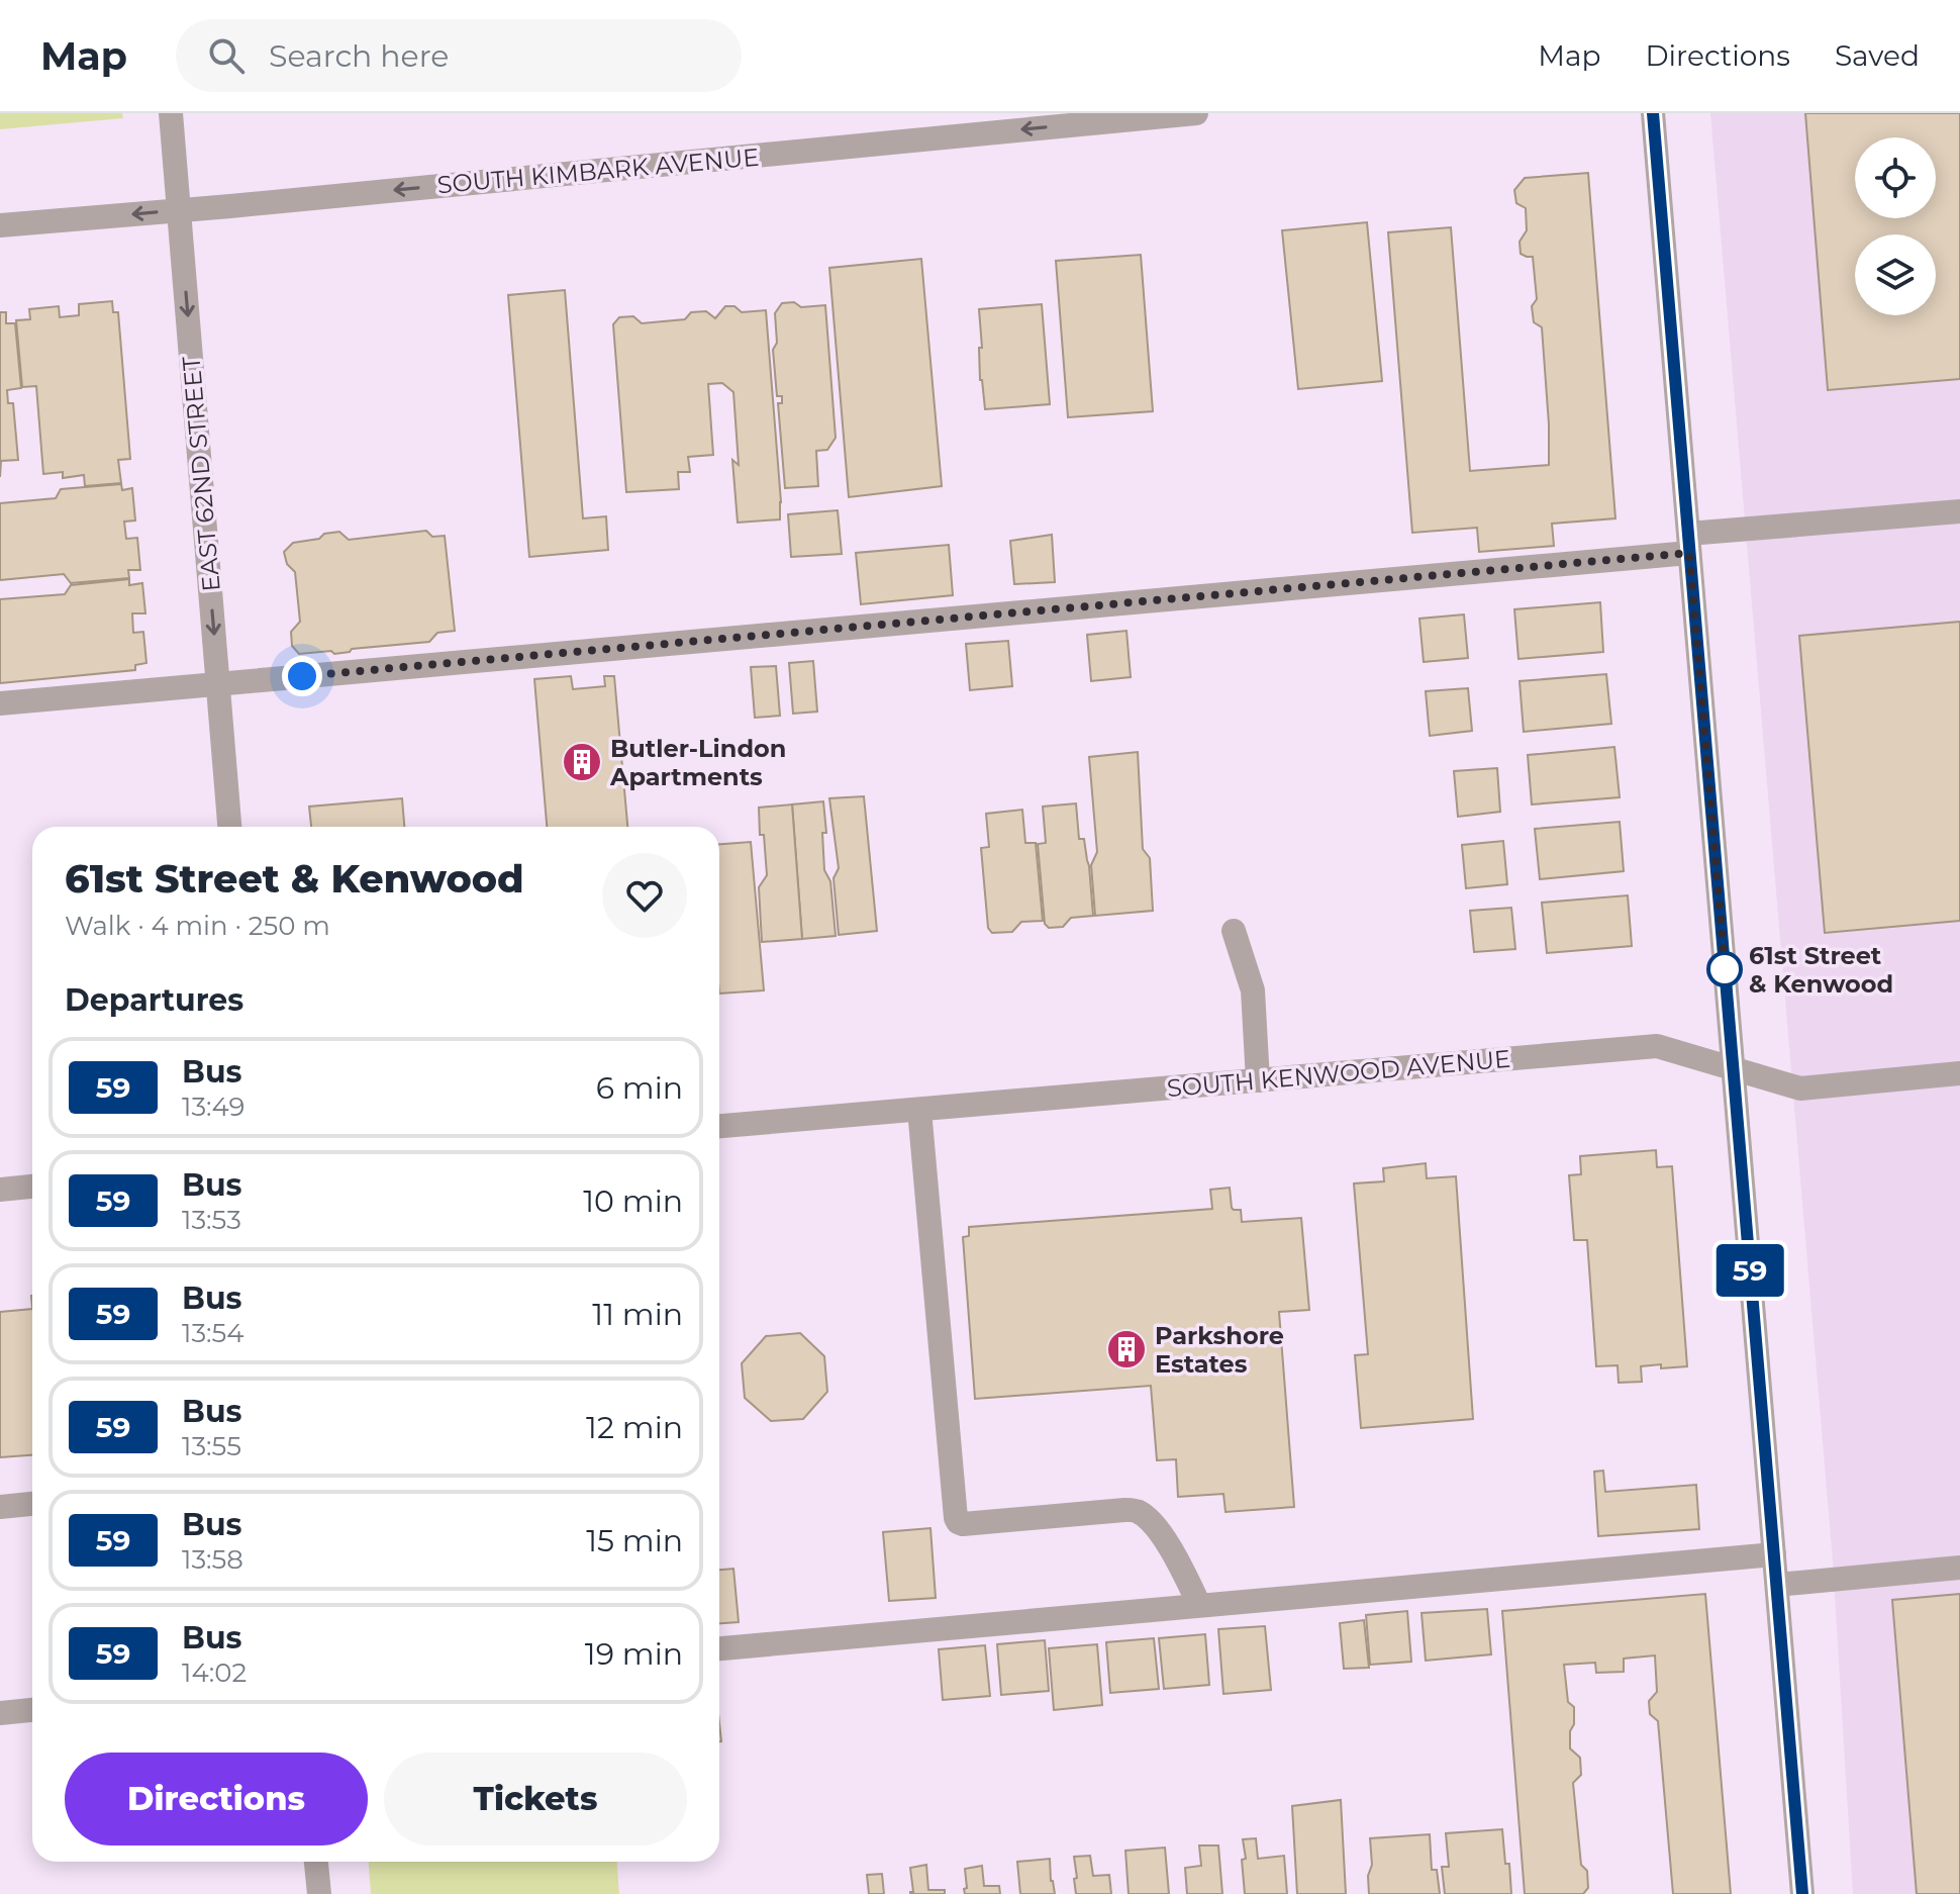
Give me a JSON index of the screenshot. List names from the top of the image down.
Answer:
{
  "streets": {
    "street": ["SOUTH KIMBARK AVENUE", "EAST 62ND STREET", "SOUTH KENWOOD AVENUE"]
  },
  "crossings": [
    ["SOUTH KIMBARK AVENUE", "EAST 62ND STREET"]
  ],
  "one_way": ["SOUTH KIMBARK AVENUE", "EAST 62ND STREET"],
  "places": {
    "building": ["Butler-Lindon Apartments", "Parkshore Estates"],
    "other": ["61st Street & Kenwood"]
  },
  "lines": ["bus line 59"],
  "page": {
    "header": "Map",
    "search": "Search here",
    "nav": ["Map", "Directions", "Saved"],
    "on_map": "59",
    "heading": [
      ["61st Street & Kenwood", "Walk · 4 min · 250 m"],
      "Departures"
    ],
    "list": [
      {
        "mark": "59",
        "name": "Bus",
        "note": "13:49",
        "value": "6 min"
      },
      {
        "mark": "59",
        "name": "Bus",
        "note": "13:53",
        "value": "10 min"
      },
      {
        "mark": "59",
        "name": "Bus",
        "note": "13:54",
        "value": "11 min"
      },
      {
        "mark": "59",
        "name": "Bus",
        "note": "13:55",
        "value": "12 min"
      },
      {
        "mark": "59",
        "name": "Bus",
        "note": "13:58",
        "value": "15 min"
      },
      {
        "mark": "59",
        "name": "Bus",
        "note": "14:02",
        "value": "19 min"
      }
    ],
    "buttons": ["Directions", "Tickets"]
  }
}
